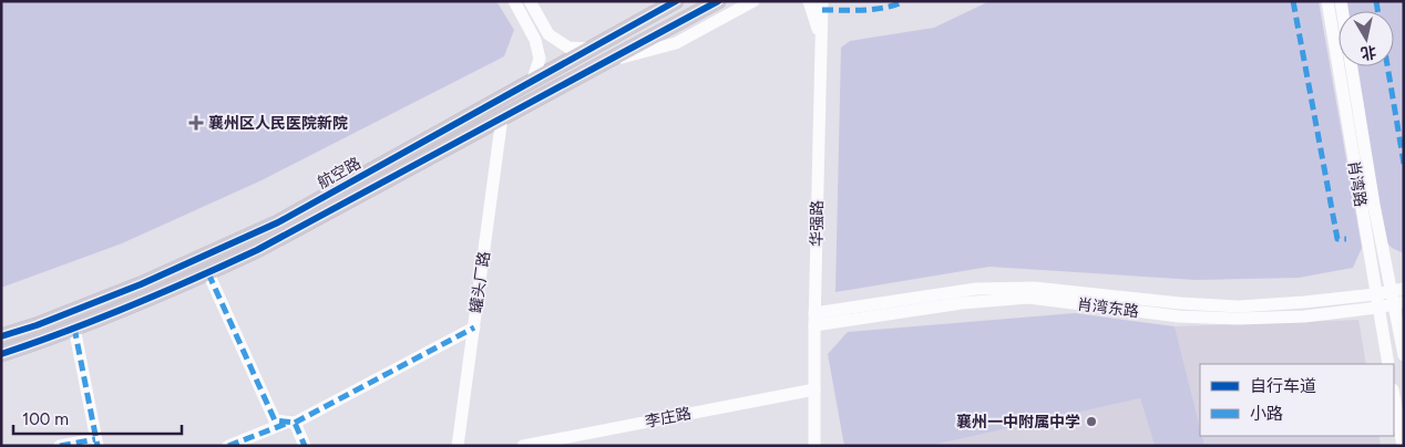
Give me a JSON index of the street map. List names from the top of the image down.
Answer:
{
  "streets": {
    "main road": ["航空路"],
    "street": [
      "肖湾路",
      "华强路",
      "罐头厂路",
      "肖湾东路",
      "李庄路"
    ]
  },
  "crossings": [
    ["航空路", "罐头厂路"],
    ["肖湾路", "肖湾东路"],
    ["华强路", "肖湾东路"],
    ["华强路", "李庄路"]
  ],
  "places": {
    "health": ["襄州区人民医院新院"],
    "other": ["襄州一中附属中学"]
  },
  "legend": ["自行车道", "小路"],
  "scale_bar": "100 m",
  "north": "bottom"
}
